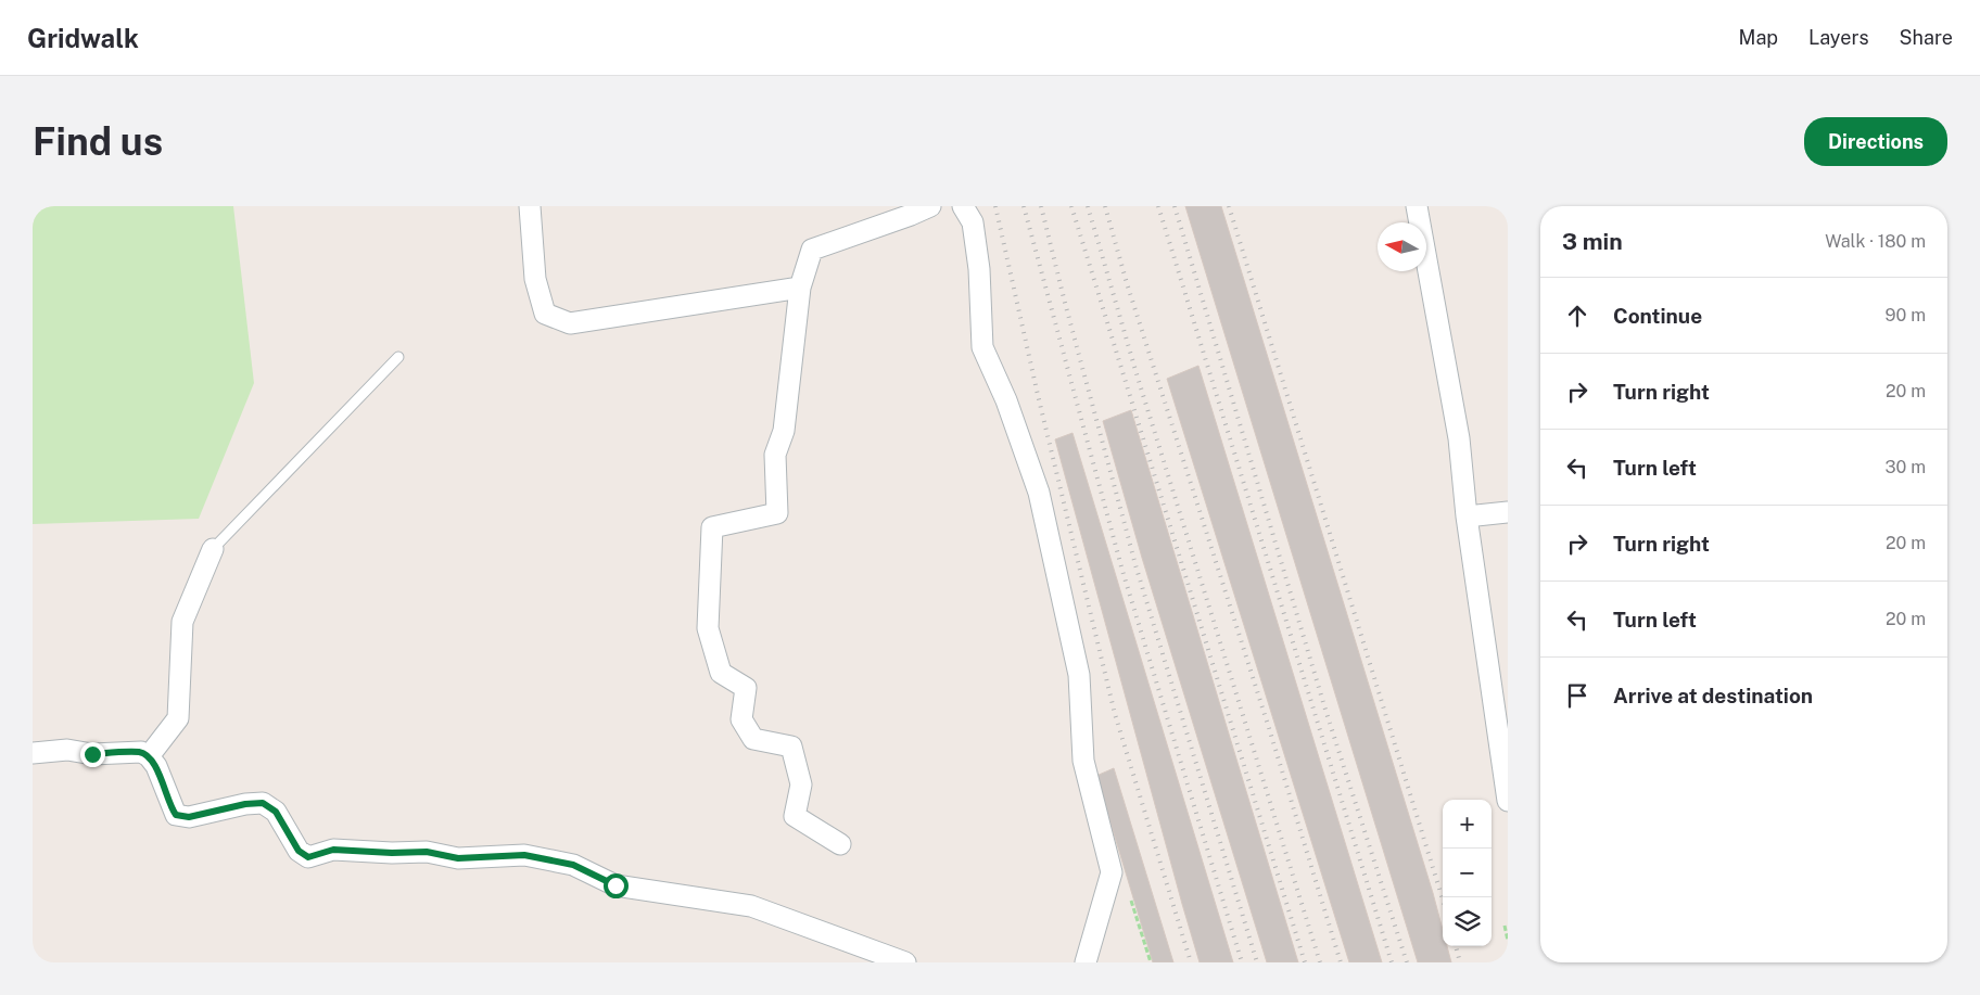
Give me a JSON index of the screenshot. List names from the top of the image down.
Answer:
{
  "north": "left",
  "page": {
    "header": "Gridwalk",
    "nav": ["Map", "Layers", "Share"],
    "buttons": "Directions",
    "title": "Find us",
    "heading": ["3 min", "Walk · 180 m"],
    "list": [
      ["Continue", "90 m"],
      ["Turn right", "20 m"],
      ["Turn left", "30 m"],
      ["Turn right", "20 m"],
      ["Turn left", "20 m"],
      "Arrive at destination"
    ],
    "map_buttons": ["+", "−"]
  }
}
